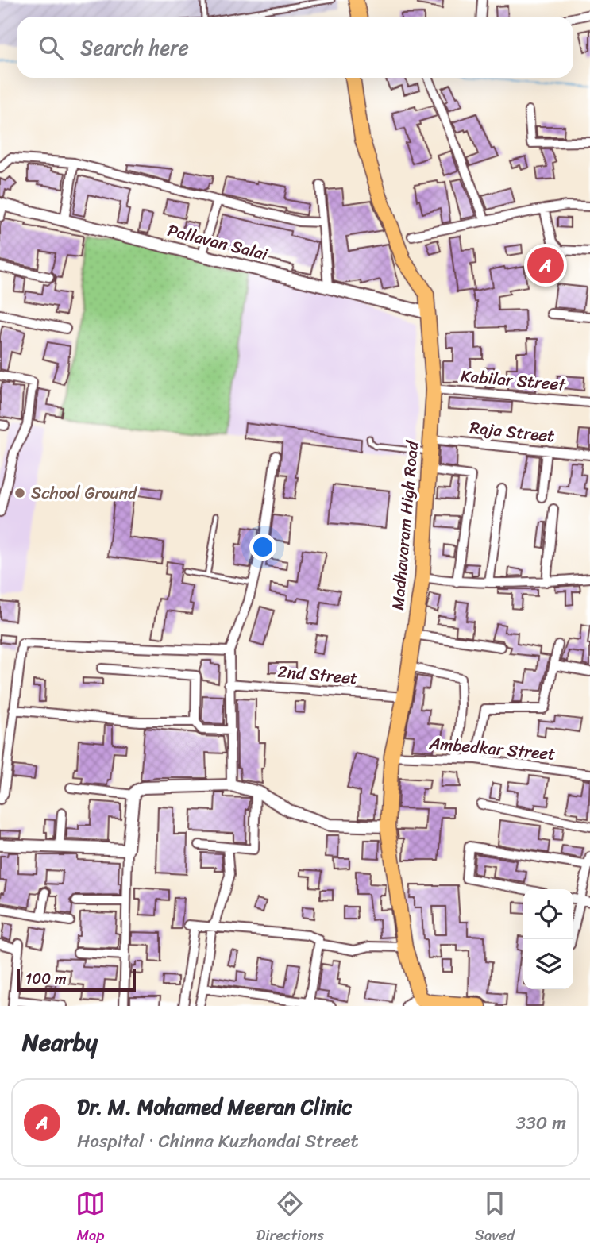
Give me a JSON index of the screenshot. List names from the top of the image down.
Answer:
{
  "streets": {
    "main road": ["Madhavaram High Road"],
    "street": [
      "Pallavan Salai",
      "Kabilar Street",
      "Raja Street",
      "2nd Street",
      "Ambedkar Street"
    ]
  },
  "crossings": [
    ["Pallavan Salai", "Madhavaram High Road"],
    ["Kabilar Street", "Madhavaram High Road"],
    ["Raja Street", "Madhavaram High Road"],
    ["Madhavaram High Road", "2nd Street"],
    ["Madhavaram High Road", "Ambedkar Street"]
  ],
  "places": ["School Ground"],
  "scale_bar": "100 m",
  "page": {
    "search": "Search here",
    "pins": "A",
    "scale": "100 m",
    "heading": "Nearby",
    "list": [
      {
        "mark": "A",
        "name": "Dr. M. Mohamed Meeran Clinic",
        "note": "Hospital · Chinna Kuzhandai Street",
        "value": "330 m"
      }
    ],
    "nav": ["Map", "Directions", "Saved"]
  }
}
